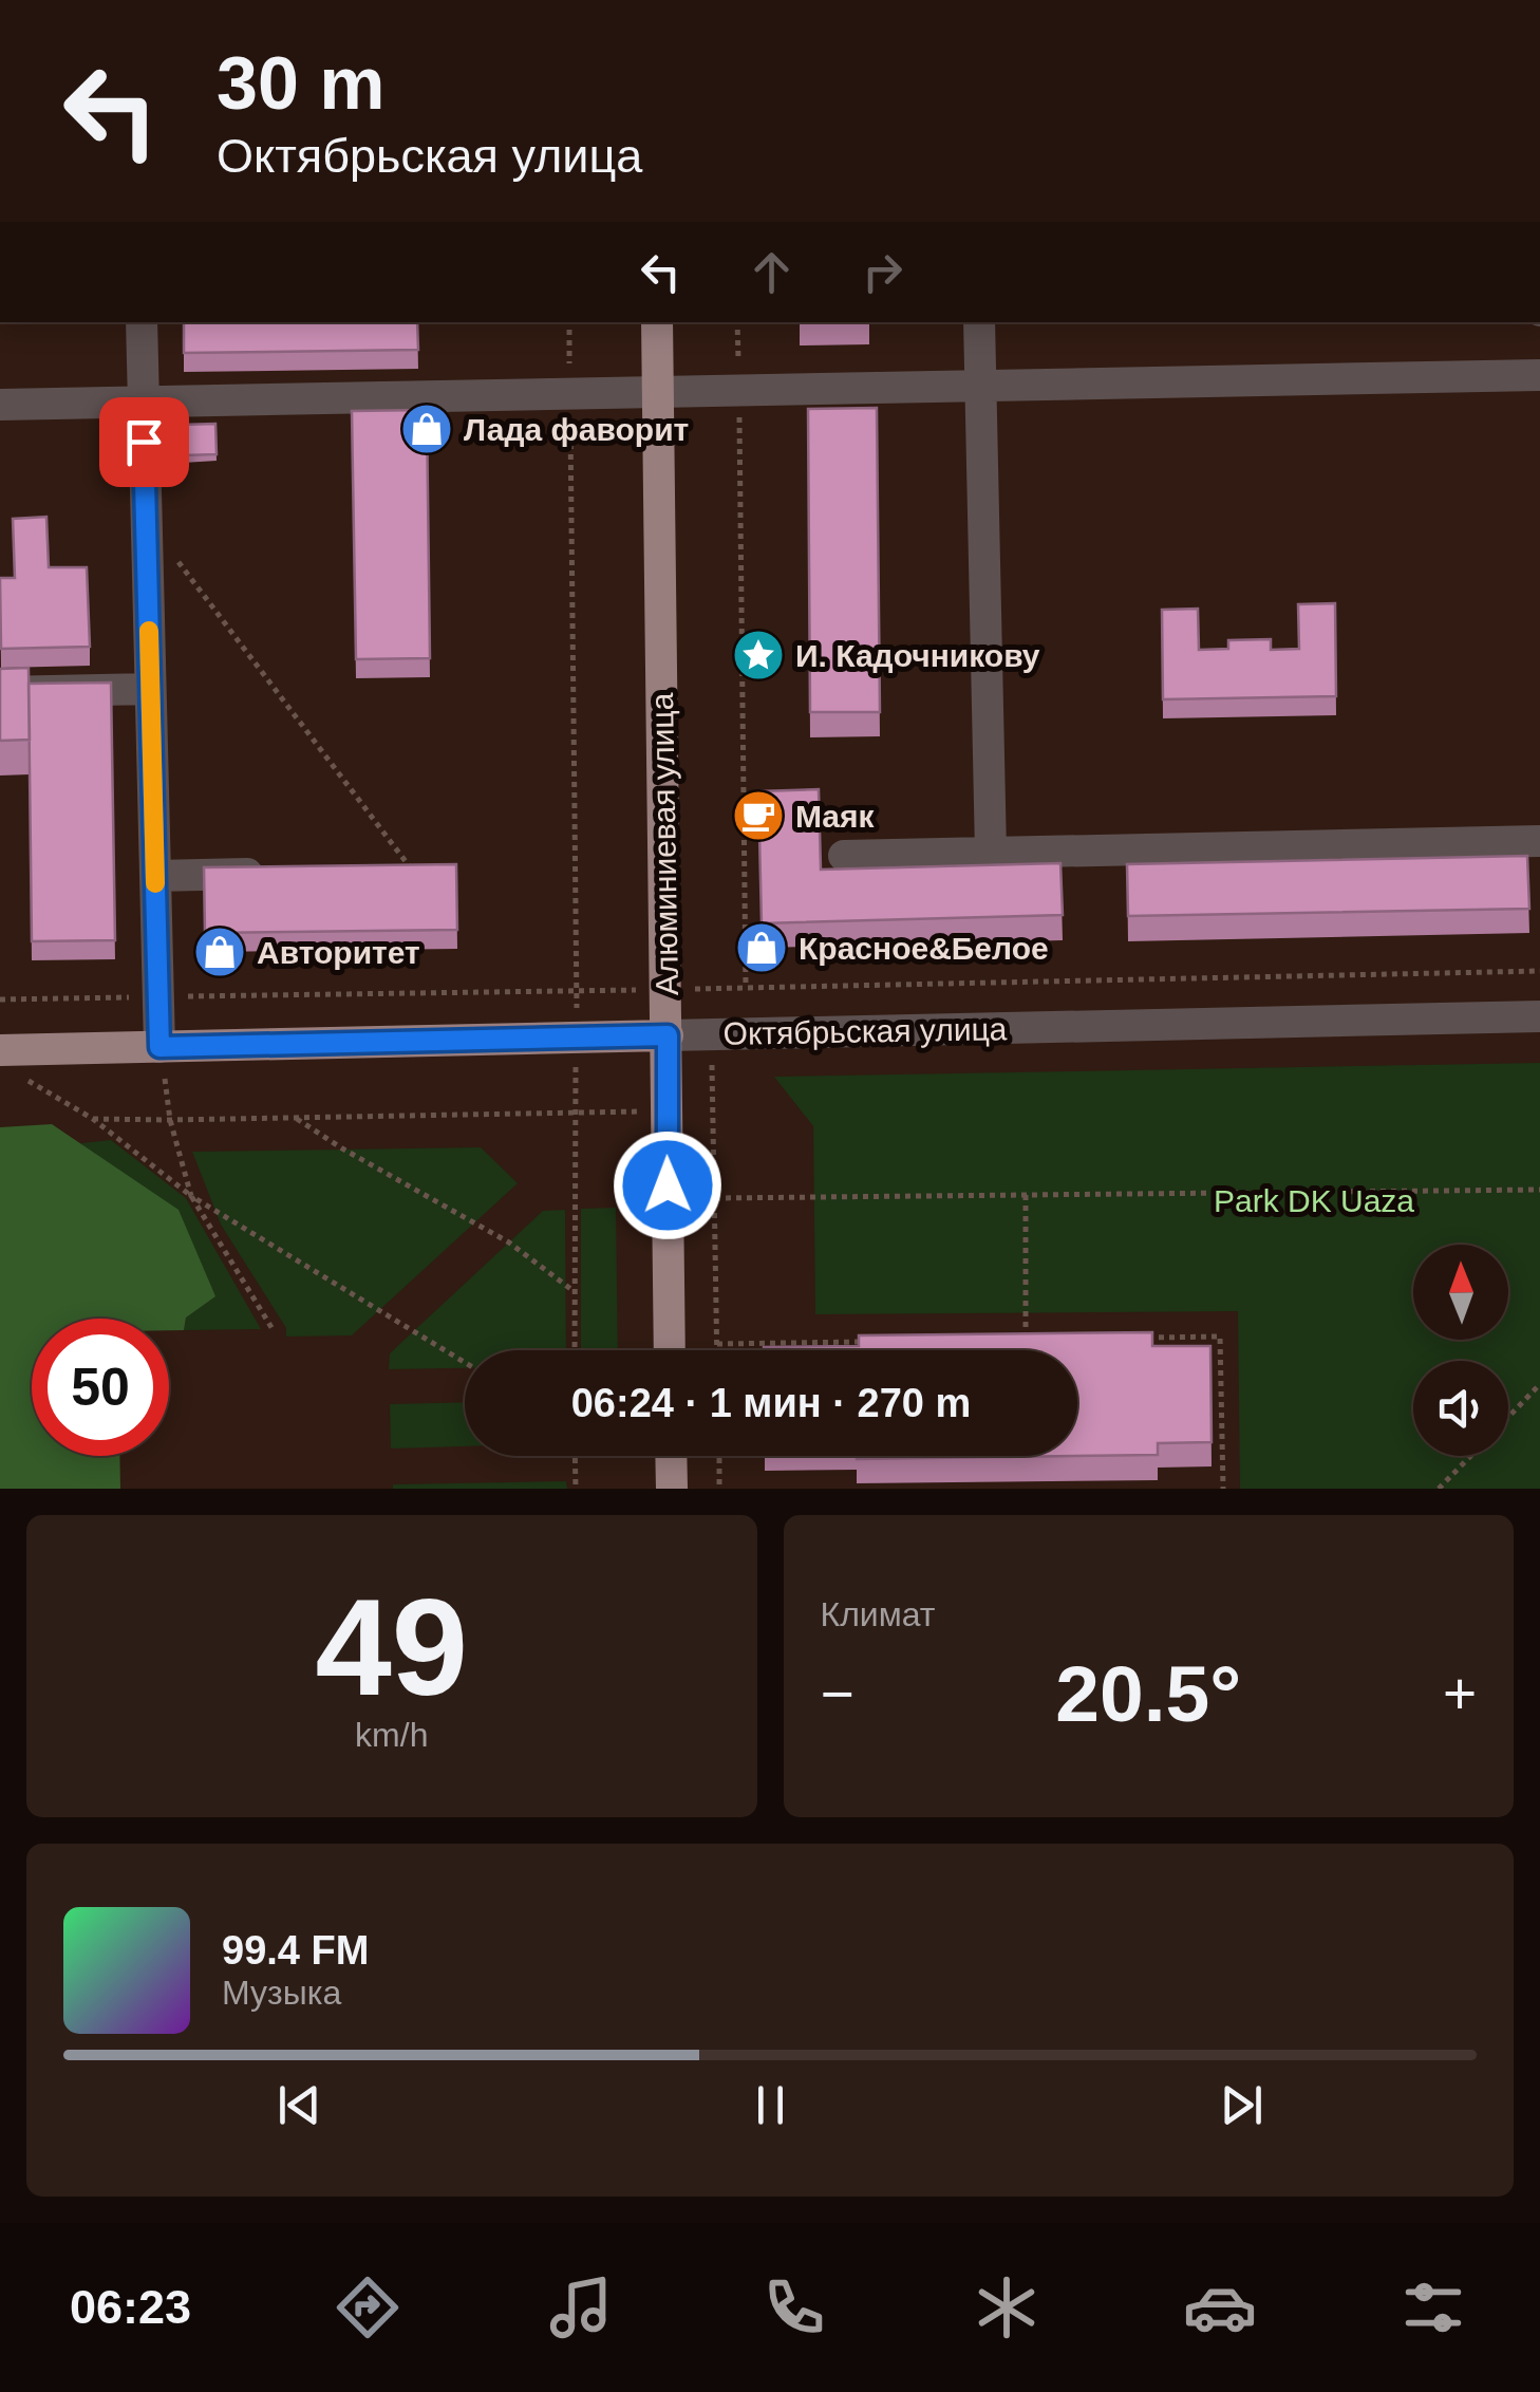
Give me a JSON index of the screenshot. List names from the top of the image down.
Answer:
{
  "streets": {
    "main road": ["Алюминиевая улица", "Октябрьская улица"]
  },
  "crossings": [
    ["Алюминиевая улица", "Октябрьская улица"]
  ],
  "parks": ["Park DK Uaza"],
  "places": {
    "shop": ["Лада фаворит", "Красное&Белое", "Авторитет"],
    "place": ["И. Кадочникову"],
    "cafe": ["Маяк"]
  },
  "north": "top",
  "page": {
    "turn": ["30 m", "Октябрьская улица"],
    "limit": "50",
    "trip": "06:24 · 1 мин · 270 m",
    "tile": [
      ["49", "km/h"],
      "Климат"
    ],
    "heat": ["−", "20.5°", "+"],
    "song": ["99.4 FM", "Музыка"],
    "tabs": "06:23"
  }
}
